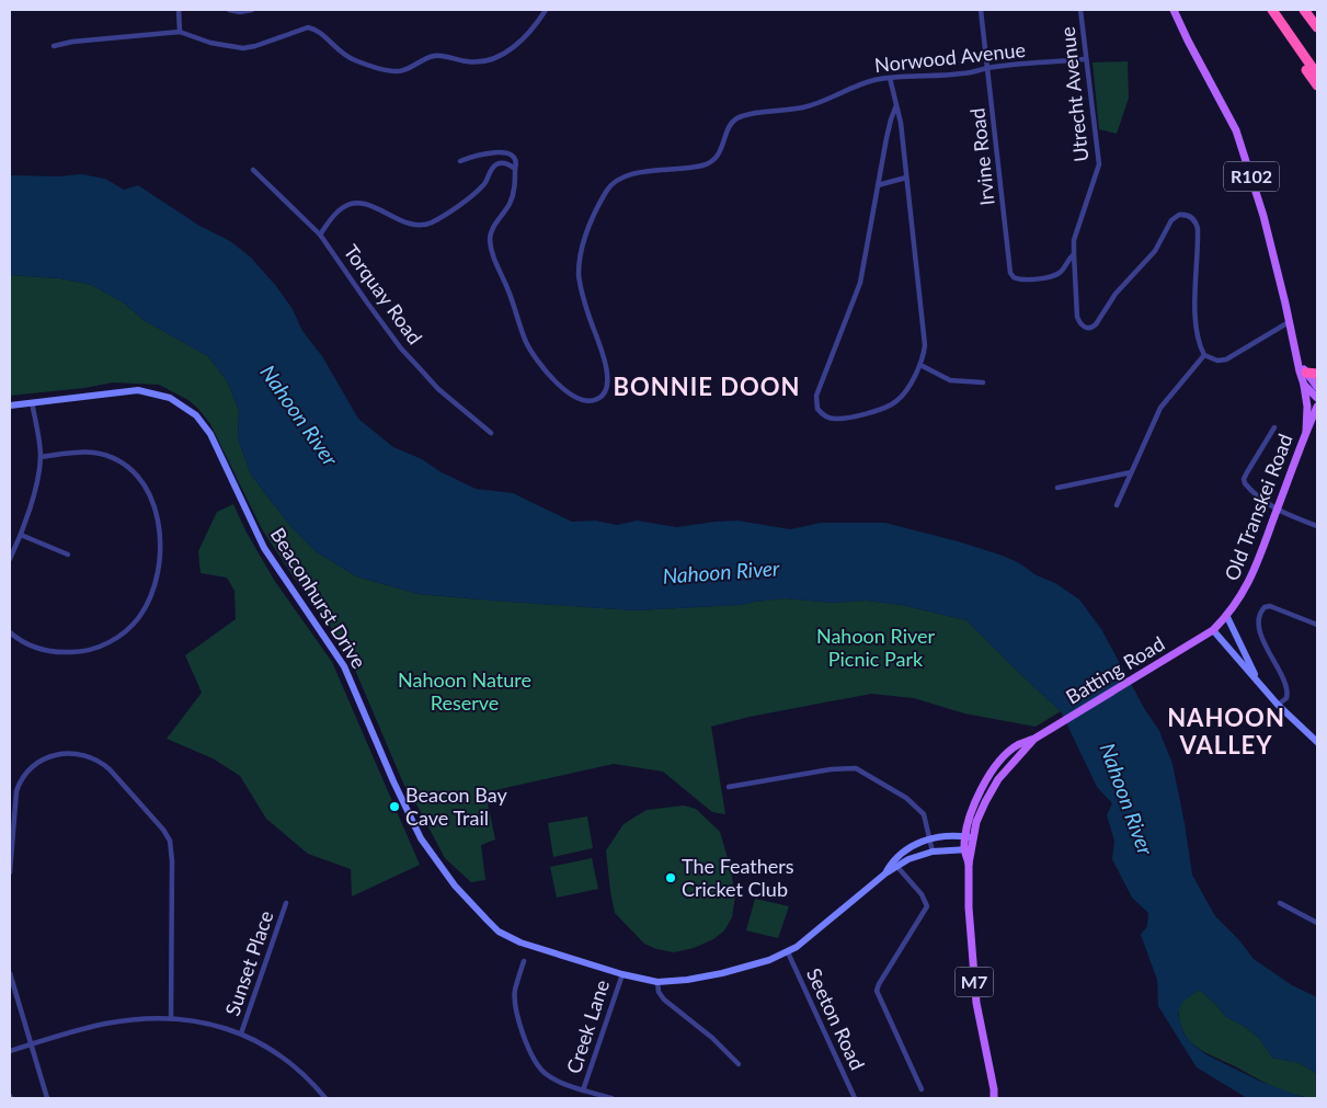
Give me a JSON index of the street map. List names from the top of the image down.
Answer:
{
  "streets": {
    "main road": [
      "R102",
      "Old Transkei Road",
      "Batting Road",
      "M7"
    ],
    "street": [
      "Norwood Avenue",
      "Utrecht Avenue",
      "Irvine Road",
      "Torquay Road",
      "Beaconhurst Drive",
      "Sunset Place",
      "Seeton Road",
      "Creek Lane"
    ]
  },
  "crossings": [
    ["Norwood Avenue", "Utrecht Avenue"],
    ["Norwood Avenue", "Irvine Road"],
    ["Utrecht Avenue", "Irvine Road"],
    ["R102", "Old Transkei Road"],
    ["Old Transkei Road", "Batting Road"],
    ["Beaconhurst Drive", "Batting Road"],
    ["Beaconhurst Drive", "Seeton Road"],
    ["Beaconhurst Drive", "Creek Lane"]
  ],
  "districts": ["BONNIE DOON", "NAHOON VALLEY"],
  "water": ["Nahoon River"],
  "parks": ["Nahoon River Picnic Park", "Nahoon Nature Reserve"],
  "places": ["Beacon Bay Cave Trail", "The Feathers Cricket Club"]
}
